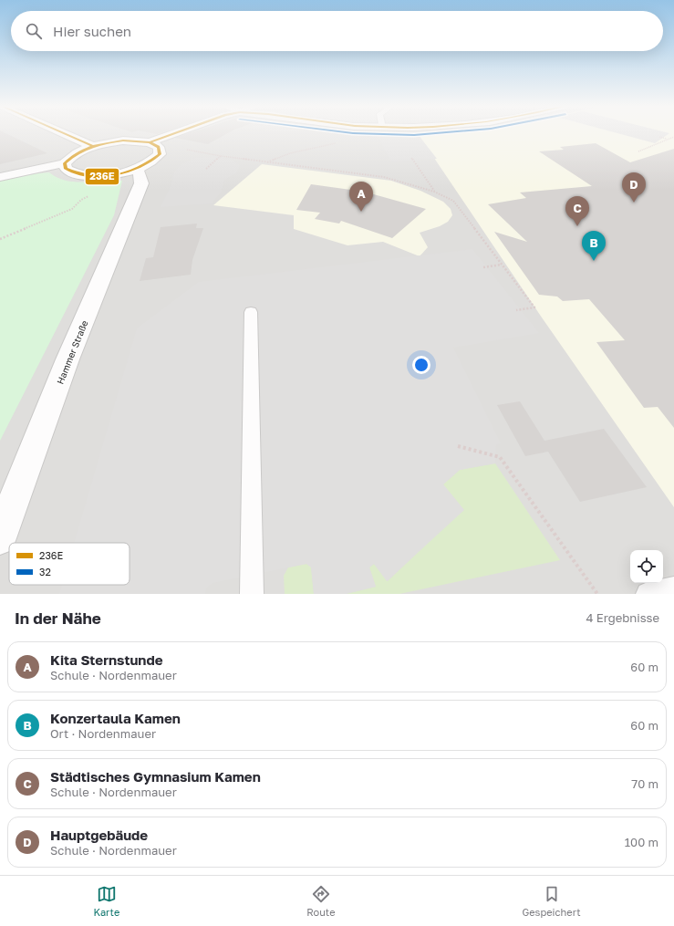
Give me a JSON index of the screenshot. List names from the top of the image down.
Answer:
{
  "streets": {
    "street": ["Hammer Straße"]
  },
  "lines": ["transit line 236E", "transit line 32"],
  "legend": ["236E", "32"],
  "page": {
    "search": "Hier suchen",
    "pins": [
      "D",
      "A",
      "C",
      "B"
    ],
    "heading": ["In der Nähe", "4 Ergebnisse"],
    "list": [
      {
        "mark": "A",
        "name": "Kita Sternstunde",
        "note": "Schule · Nordenmauer",
        "value": "60 m"
      },
      {
        "mark": "B",
        "name": "Konzertaula Kamen",
        "note": "Ort · Nordenmauer",
        "value": "60 m"
      },
      {
        "mark": "C",
        "name": "Städtisches Gymnasium Kamen",
        "note": "Schule · Nordenmauer",
        "value": "70 m"
      },
      {
        "mark": "D",
        "name": "Hauptgebäude",
        "note": "Schule · Nordenmauer",
        "value": "100 m"
      }
    ],
    "nav": ["Karte", "Route", "Gespeichert"]
  }
}
